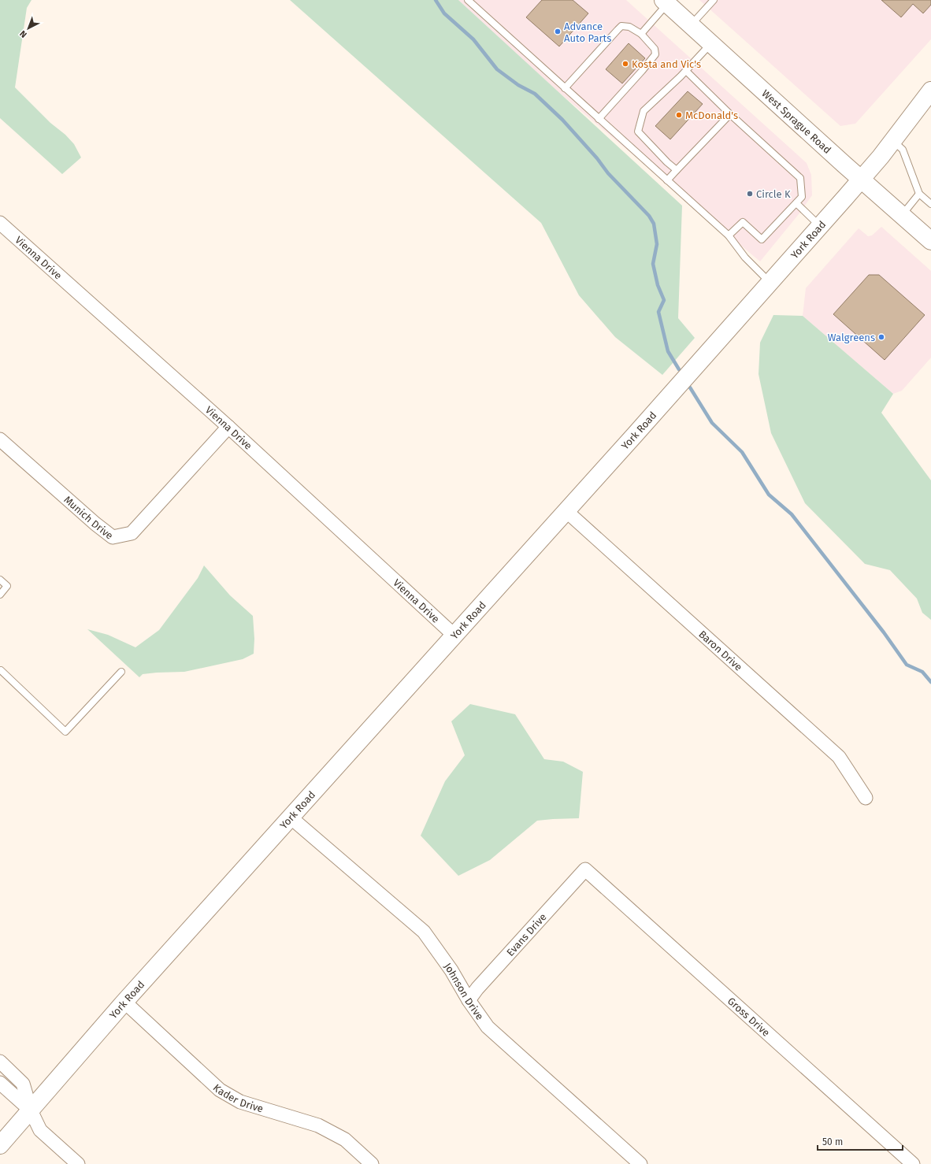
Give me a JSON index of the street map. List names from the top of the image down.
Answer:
{
  "streets": {
    "street": [
      "West Sprague Road",
      "York Road",
      "Vienna Drive",
      "Munich Drive",
      "Baron Drive",
      "Evans Drive",
      "Johnson Drive",
      "Gross Drive",
      "Kader Drive"
    ]
  },
  "crossings": [
    ["West Sprague Road", "York Road"],
    ["York Road", "Vienna Drive"],
    ["York Road", "Baron Drive"],
    ["York Road", "Johnson Drive"],
    ["York Road", "Kader Drive"],
    ["Vienna Drive", "Munich Drive"],
    ["Evans Drive", "Johnson Drive"],
    ["Evans Drive", "Gross Drive"]
  ],
  "places": [
    "Advance Auto Parts",
    "Kosta and Vic's",
    "McDonald's",
    "Circle K",
    "Walgreens"
  ],
  "scale_bar": "50 m",
  "north": "bottom left"
}
